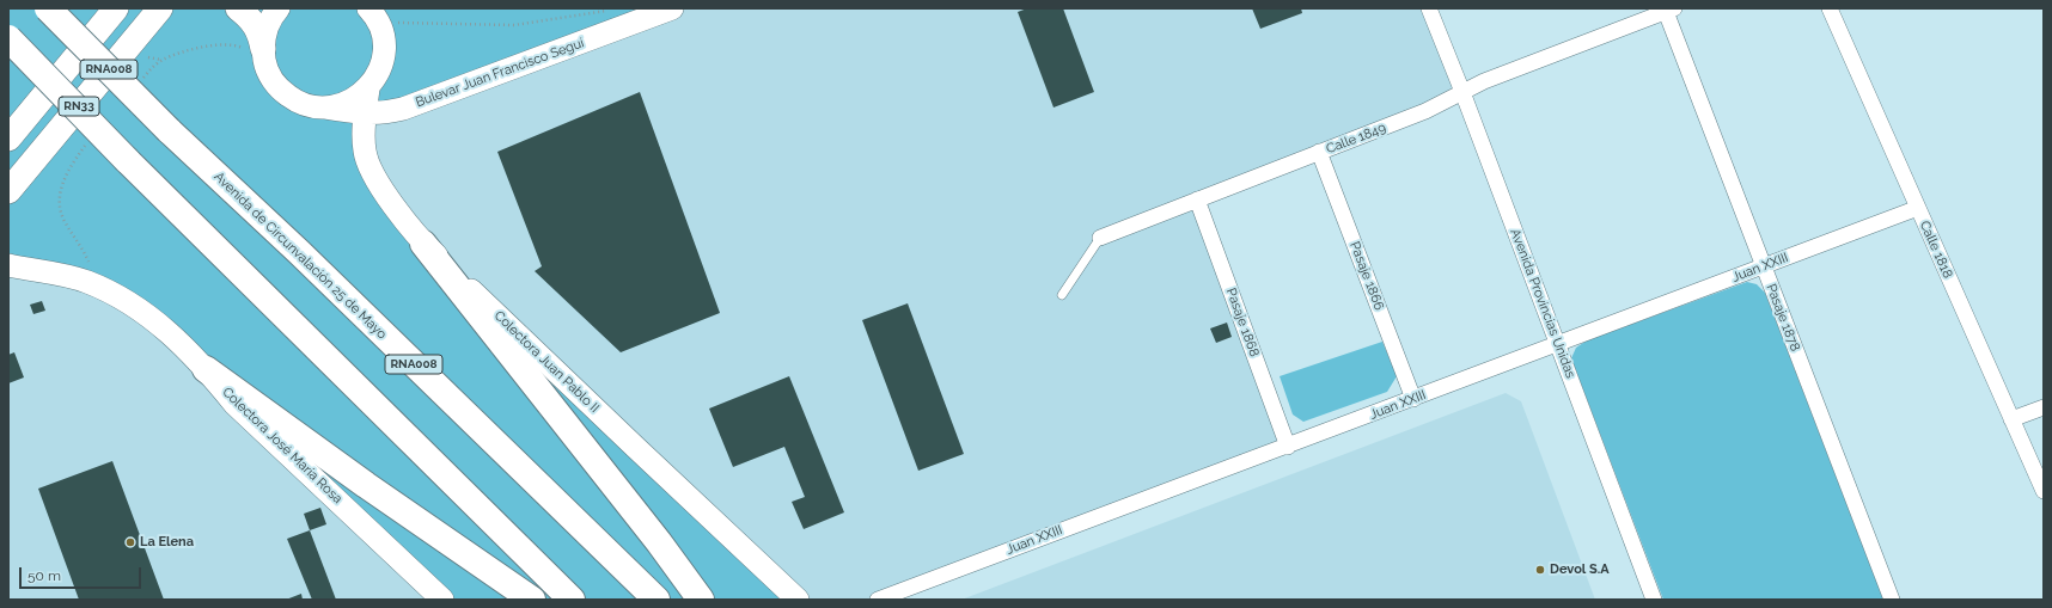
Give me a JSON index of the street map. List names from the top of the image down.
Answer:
{
  "streets": {
    "highway": ["RNA008", "Avenida de Circunvalación 25 de Mayo"],
    "main road": [
      "Bulevar Juan Francisco Seguí",
      "RN33",
      "Colectora Juan Pablo II",
      "Colectora José María Rosa"
    ],
    "street": [
      "Calle 1849",
      "Calle 1818",
      "Juan XXIII",
      "Pasaje 1866",
      "Avenida Provincias Unidas",
      "Pasaje 1878",
      "Pasaje 1868"
    ]
  },
  "crossings": [
    ["Bulevar Juan Francisco Seguí", "Colectora Juan Pablo II"],
    ["Calle 1849", "Pasaje 1866"],
    ["Calle 1849", "Avenida Provincias Unidas"],
    ["Calle 1849", "Pasaje 1878"],
    ["Calle 1849", "Pasaje 1868"],
    ["Calle 1818", "Juan XXIII"],
    ["Juan XXIII", "Pasaje 1866"],
    ["Juan XXIII", "Avenida Provincias Unidas"],
    ["Juan XXIII", "Pasaje 1878"],
    ["Juan XXIII", "Pasaje 1868"]
  ],
  "places": ["La Elena", "Devol S.A"],
  "scale_bar": "50 m"
}
